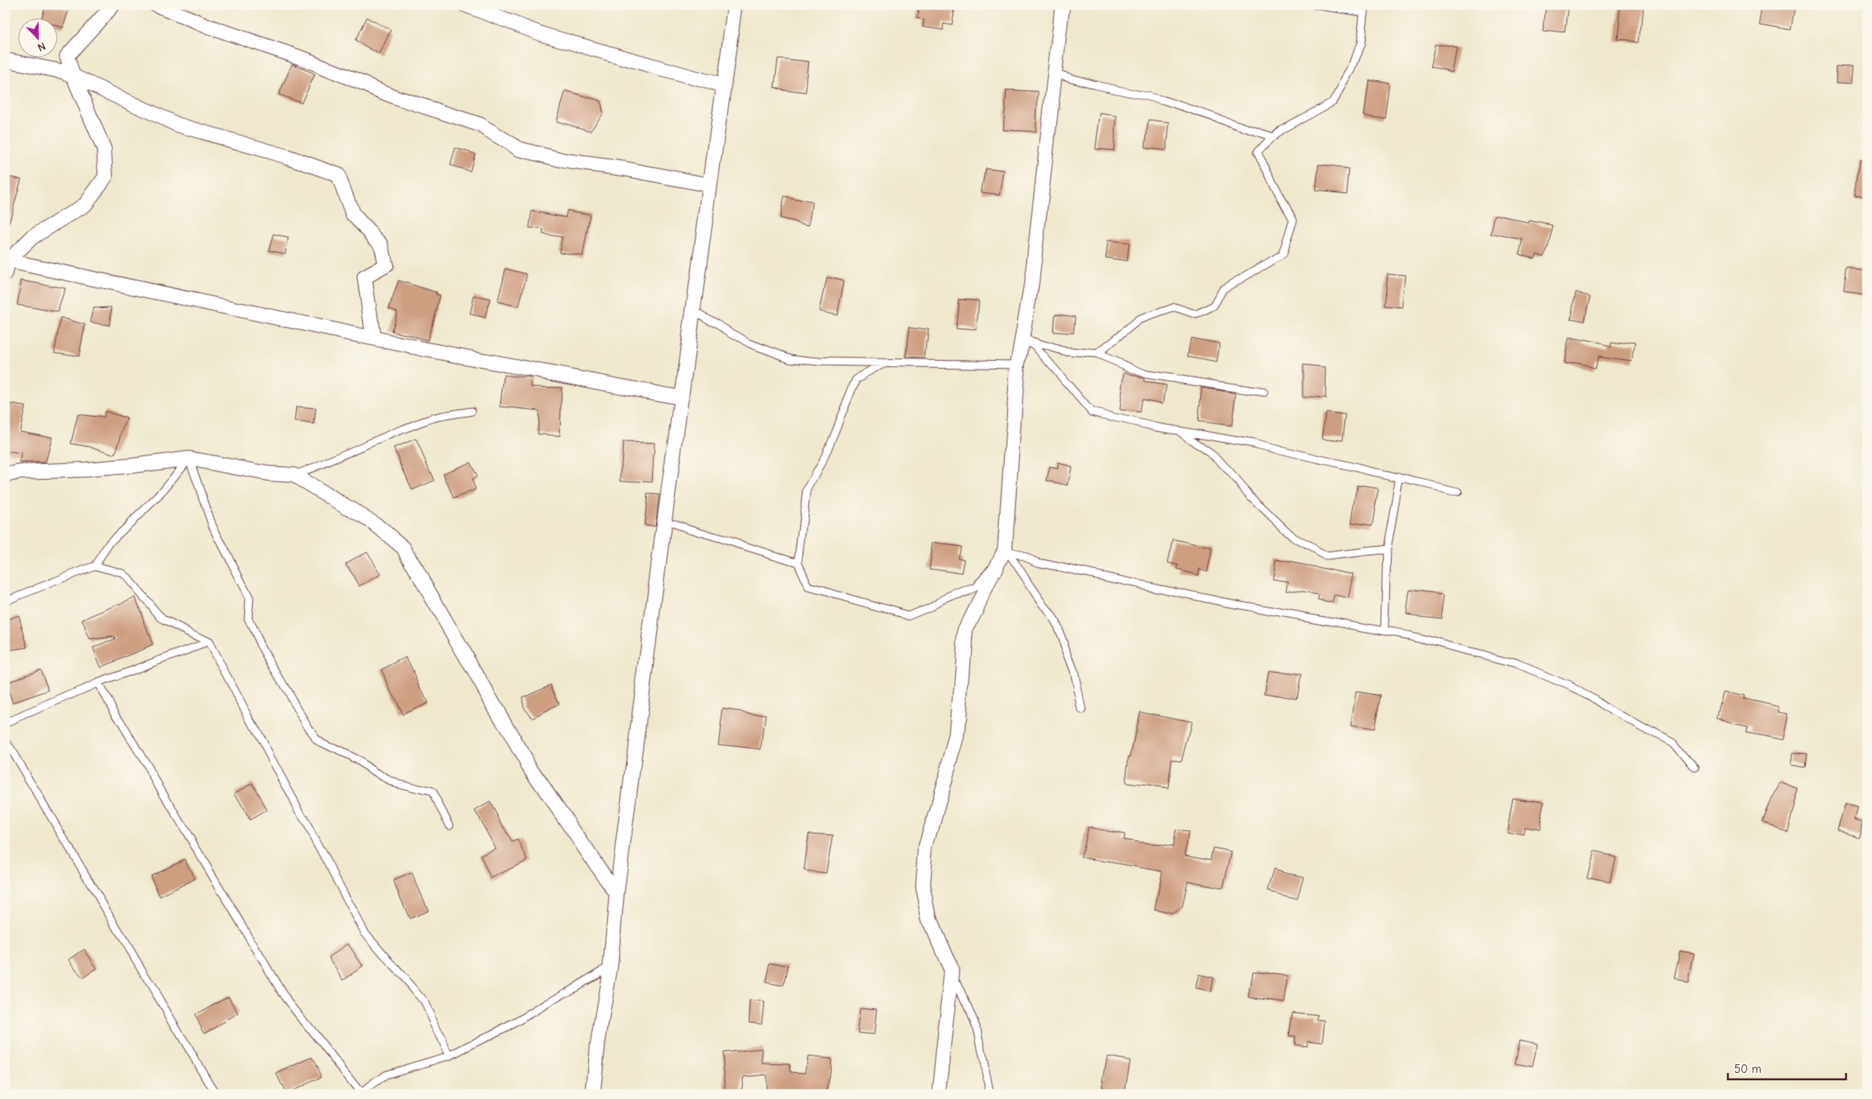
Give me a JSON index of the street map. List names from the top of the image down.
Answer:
{
  "scale_bar": "50 m",
  "north": "bottom right"
}
